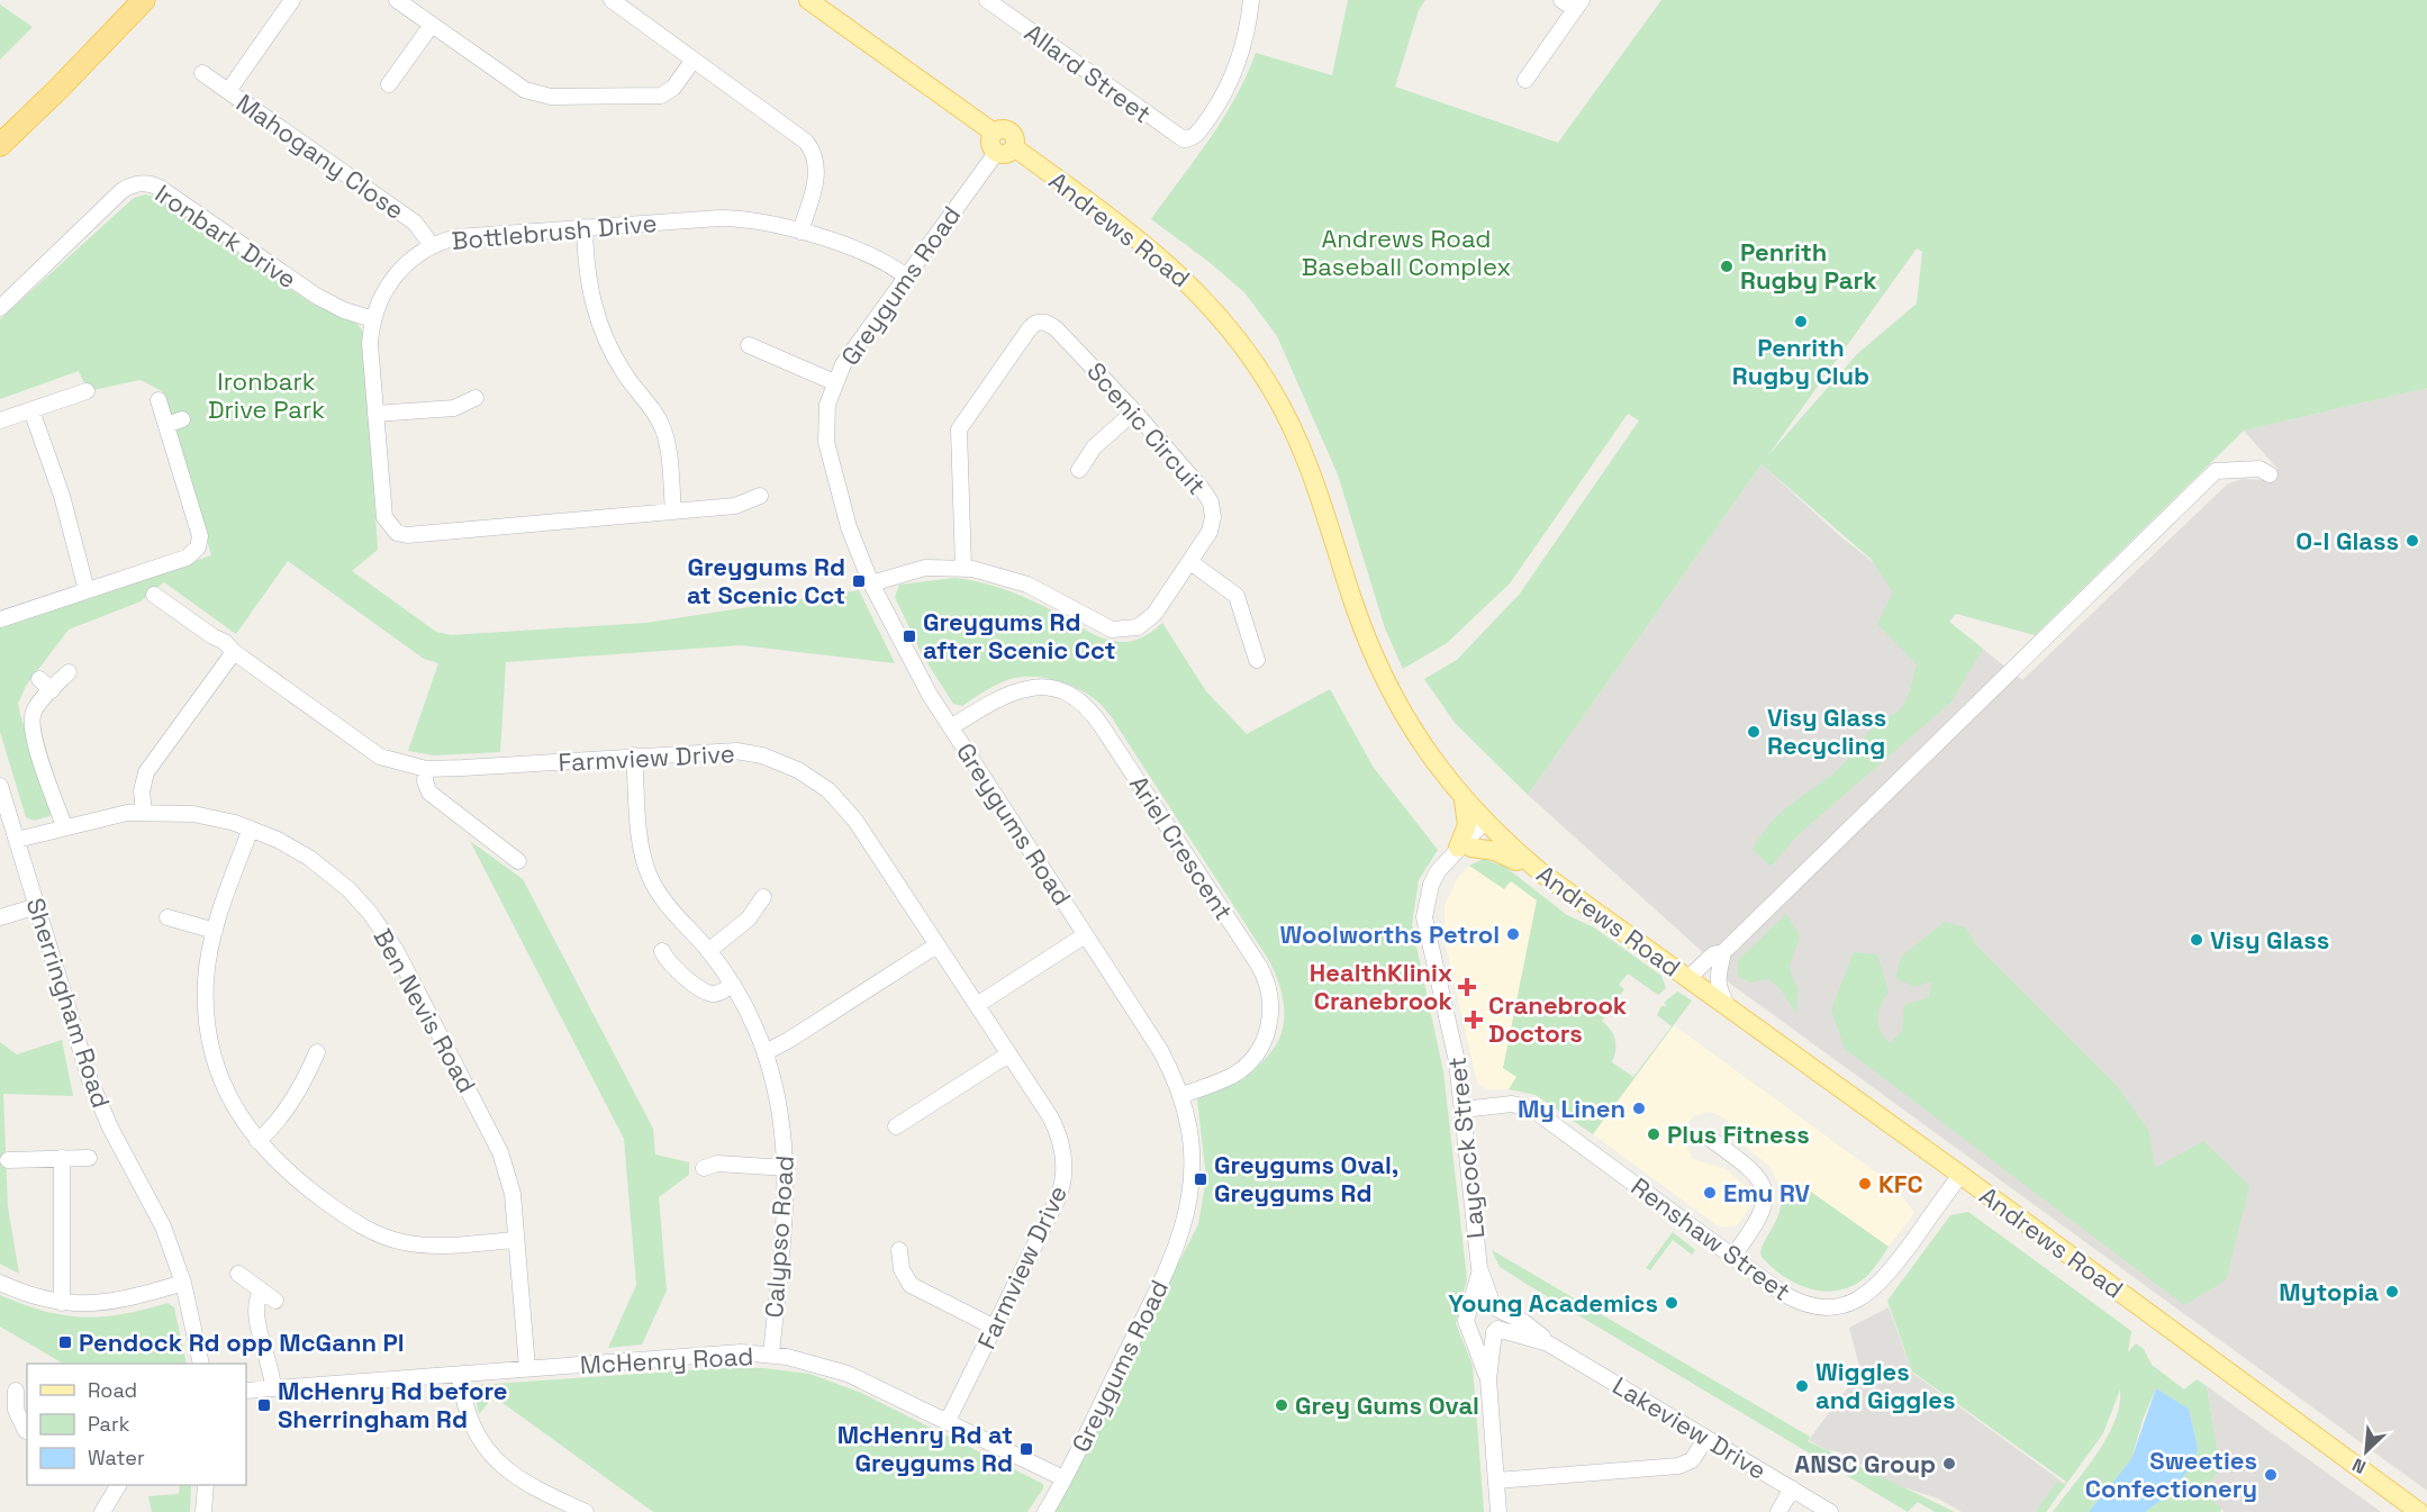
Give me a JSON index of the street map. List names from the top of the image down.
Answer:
{
  "streets": {
    "main road": ["Andrews Road"],
    "street": [
      "Allard Street",
      "Mahogany Close",
      "Bottlebrush Drive",
      "Ironbark Drive",
      "Greygums Road",
      "Scenic Circuit",
      "Farmview Drive",
      "Ariel Crescent",
      "Sherringham Road",
      "Ben Nevis Road",
      "Laycock Street",
      "Calypso Road",
      "Renshaw Street",
      "McHenry Road",
      "Lakeview Drive"
    ]
  },
  "crossings": [
    ["Mahogany Close", "Bottlebrush Drive"],
    ["Andrews Road", "Greygums Road"],
    ["Andrews Road", "Laycock Street"],
    ["Andrews Road", "Renshaw Street"],
    ["Bottlebrush Drive", "Ironbark Drive"],
    ["Bottlebrush Drive", "Greygums Road"],
    ["Greygums Road", "Scenic Circuit"],
    ["Greygums Road", "Ariel Crescent"],
    ["Greygums Road", "McHenry Road"],
    ["Farmview Drive", "Calypso Road"],
    ["Farmview Drive", "McHenry Road"],
    ["Sherringham Road", "Ben Nevis Road"],
    ["Ben Nevis Road", "McHenry Road"],
    ["Laycock Street", "Renshaw Street"],
    ["Laycock Street", "Lakeview Drive"],
    ["Calypso Road", "McHenry Road"]
  ],
  "parks": ["Andrews Road Baseball Complex", "Ironbark Drive Park"],
  "places": {
    "other": [
      "Penrith Rugby Park",
      "Penrith Rugby Club",
      "O-I Glass",
      "Visy Glass Recycling",
      "Woolworths Petrol",
      "Visy Glass",
      "My Linen",
      "Plus Fitness",
      "KFC",
      "Emu RV",
      "Mytopia",
      "Young Academics",
      "Wiggles and Giggles",
      "Grey Gums Oval",
      "ANSC Group",
      "Sweeties Confectionery"
    ],
    "transit": [
      "Greygums Rd at Scenic Cct",
      "Greygums Rd after Scenic Cct",
      "Greygums Oval, Greygums Rd",
      "Pendock Rd opp McGann Pl",
      "McHenry Rd before Sherringham Rd",
      "McHenry Rd at Greygums Rd"
    ],
    "health": ["HealthKlinix Cranebrook", "Cranebrook Doctors"]
  },
  "legend": ["Road", "Park", "Water"],
  "north": "bottom left"
}
